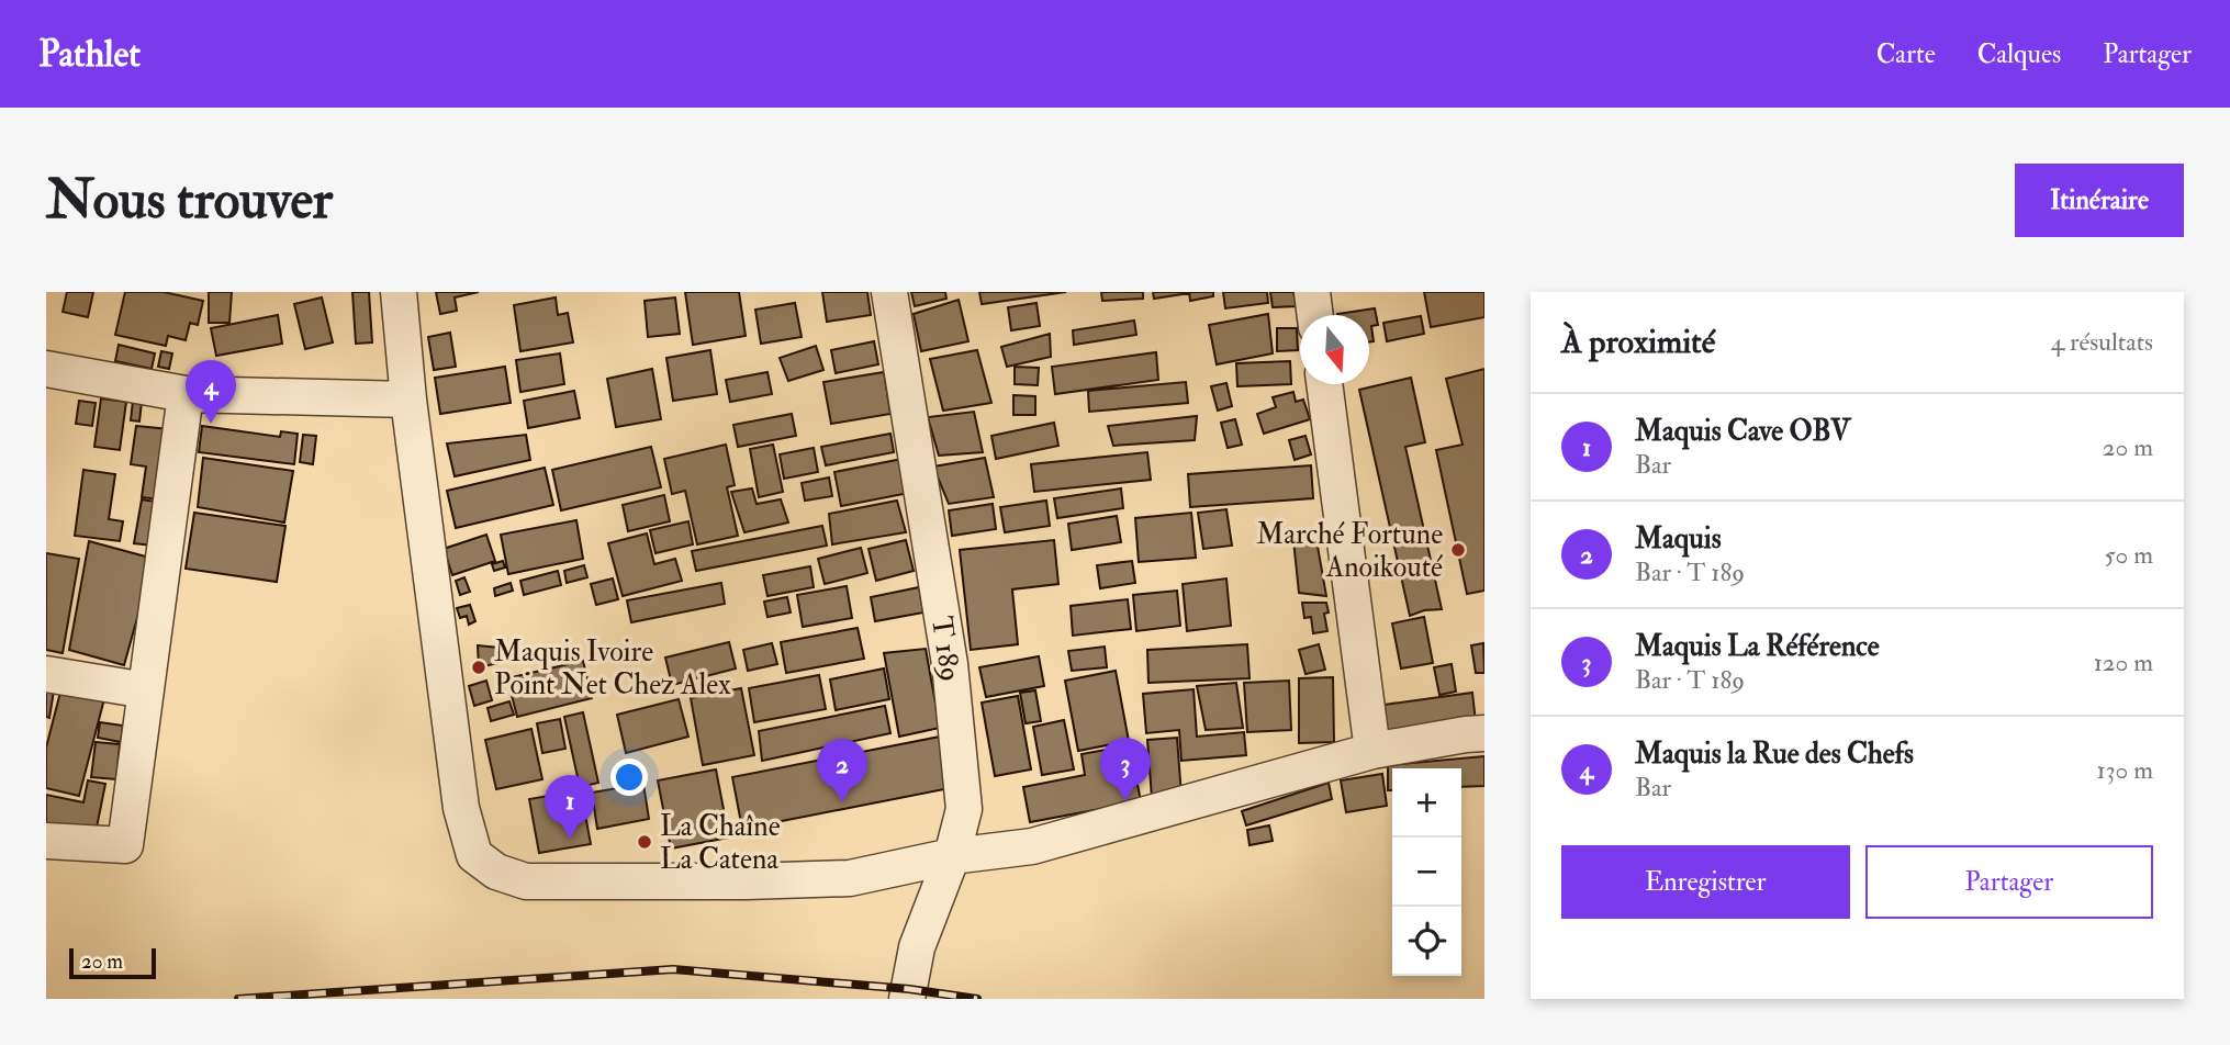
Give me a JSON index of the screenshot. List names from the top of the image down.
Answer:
{
  "streets": {
    "street": ["T 189"]
  },
  "places": ["Marché Fortune Anoikouté", "Maquis Ivoire Point Net Chez Alex", "La Chaîne La Catena"],
  "scale_bar": "20 m",
  "north": "bottom",
  "page": {
    "header": "Pathlet",
    "nav": ["Carte", "Calques", "Partager"],
    "buttons": [
      "Itinéraire",
      ["Enregistrer", "Partager"]
    ],
    "title": "Nous trouver",
    "heading": ["À proximité", "4 résultats"],
    "pins": [
      "4",
      "3",
      "2",
      "1"
    ],
    "list": [
      {
        "mark": "1",
        "name": "Maquis Cave OBV",
        "note": "Bar",
        "value": "20 m"
      },
      {
        "mark": "2",
        "name": "Maquis",
        "note": "Bar · T 189",
        "value": "50 m"
      },
      {
        "mark": "3",
        "name": "Maquis La Référence",
        "note": "Bar · T 189",
        "value": "120 m"
      },
      {
        "mark": "4",
        "name": "Maquis la Rue des Chefs",
        "note": "Bar",
        "value": "130 m"
      }
    ],
    "map_buttons": ["+", "−"],
    "scale": "20 m"
  }
}
